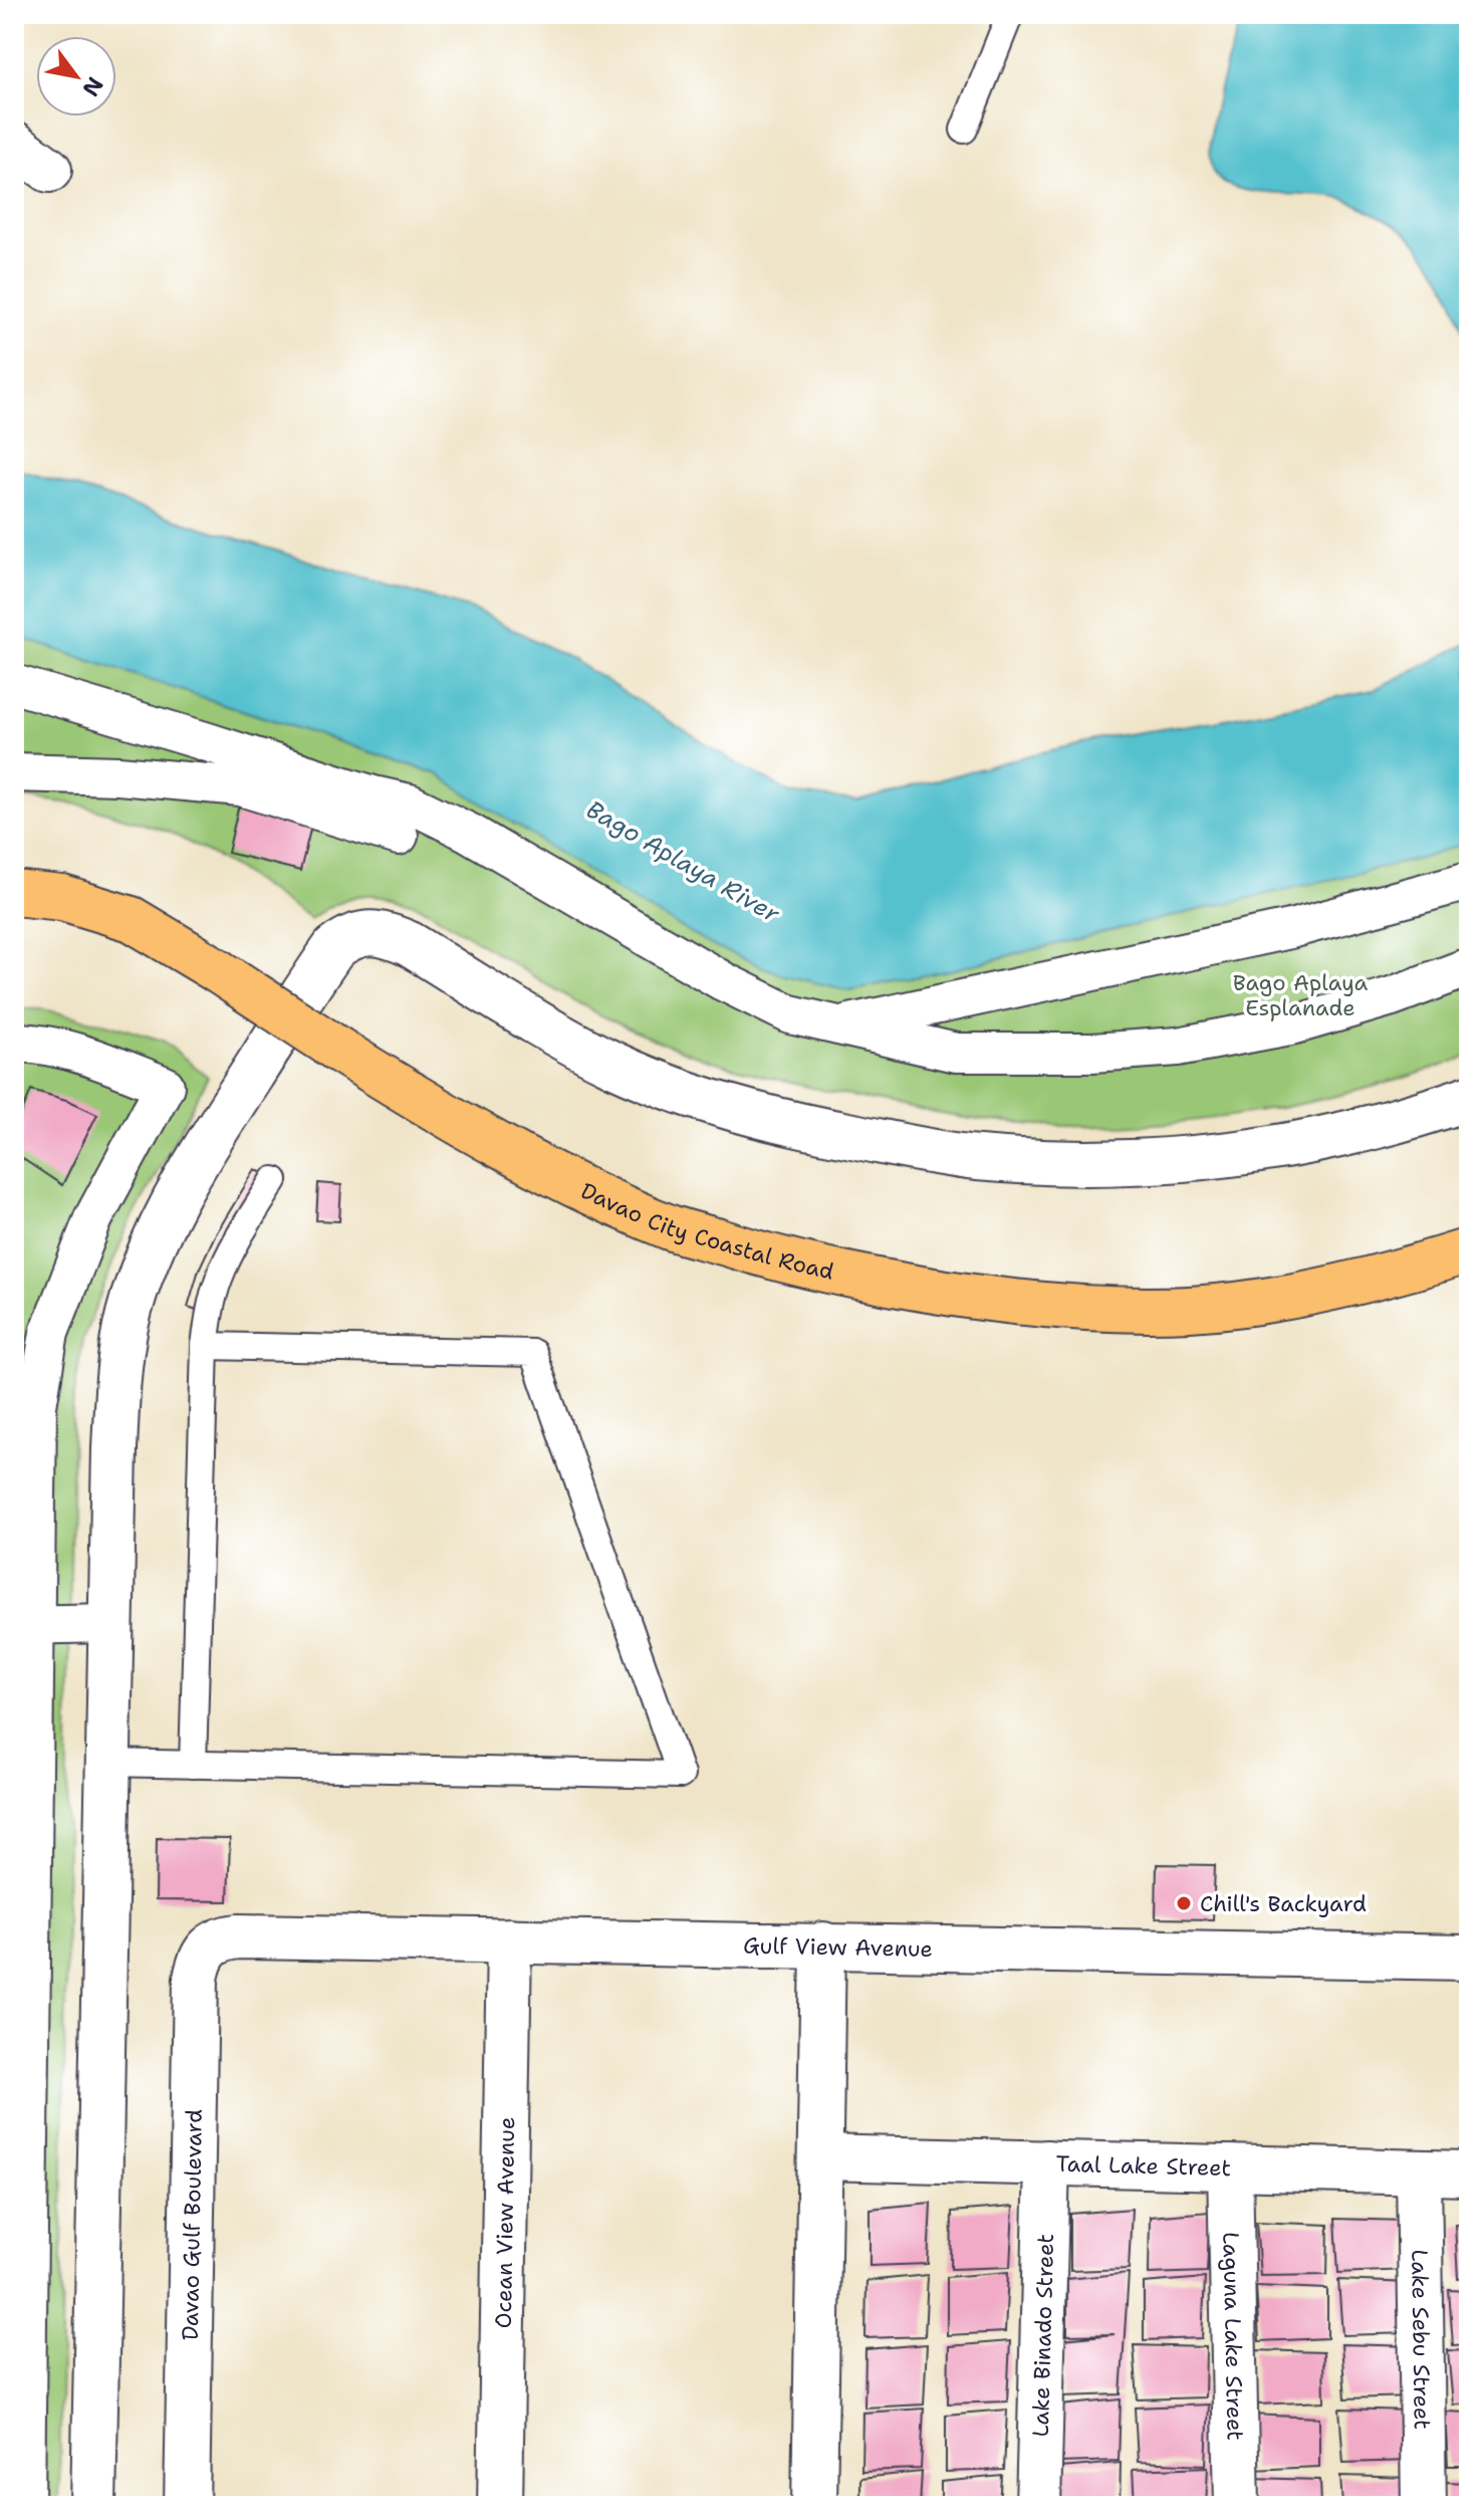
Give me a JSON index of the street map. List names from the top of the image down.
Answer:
{
  "streets": {
    "main road": ["Davao City Coastal Road"],
    "street": [
      "Gulf View Avenue",
      "Taal Lake Street",
      "Ocean View Avenue",
      "Davao Gulf Boulevard",
      "Lake Binado Street",
      "Laguna Lake Street",
      "Lake Sebu Street"
    ]
  },
  "crossings": [
    ["Gulf View Avenue", "Ocean View Avenue"],
    ["Gulf View Avenue", "Davao Gulf Boulevard"],
    ["Taal Lake Street", "Lake Binado Street"],
    ["Taal Lake Street", "Laguna Lake Street"],
    ["Taal Lake Street", "Lake Sebu Street"]
  ],
  "water": ["Bago Aplaya River"],
  "parks": ["Bago Aplaya Esplanade"],
  "places": ["Chill's Backyard"],
  "north": "bottom right"
}
